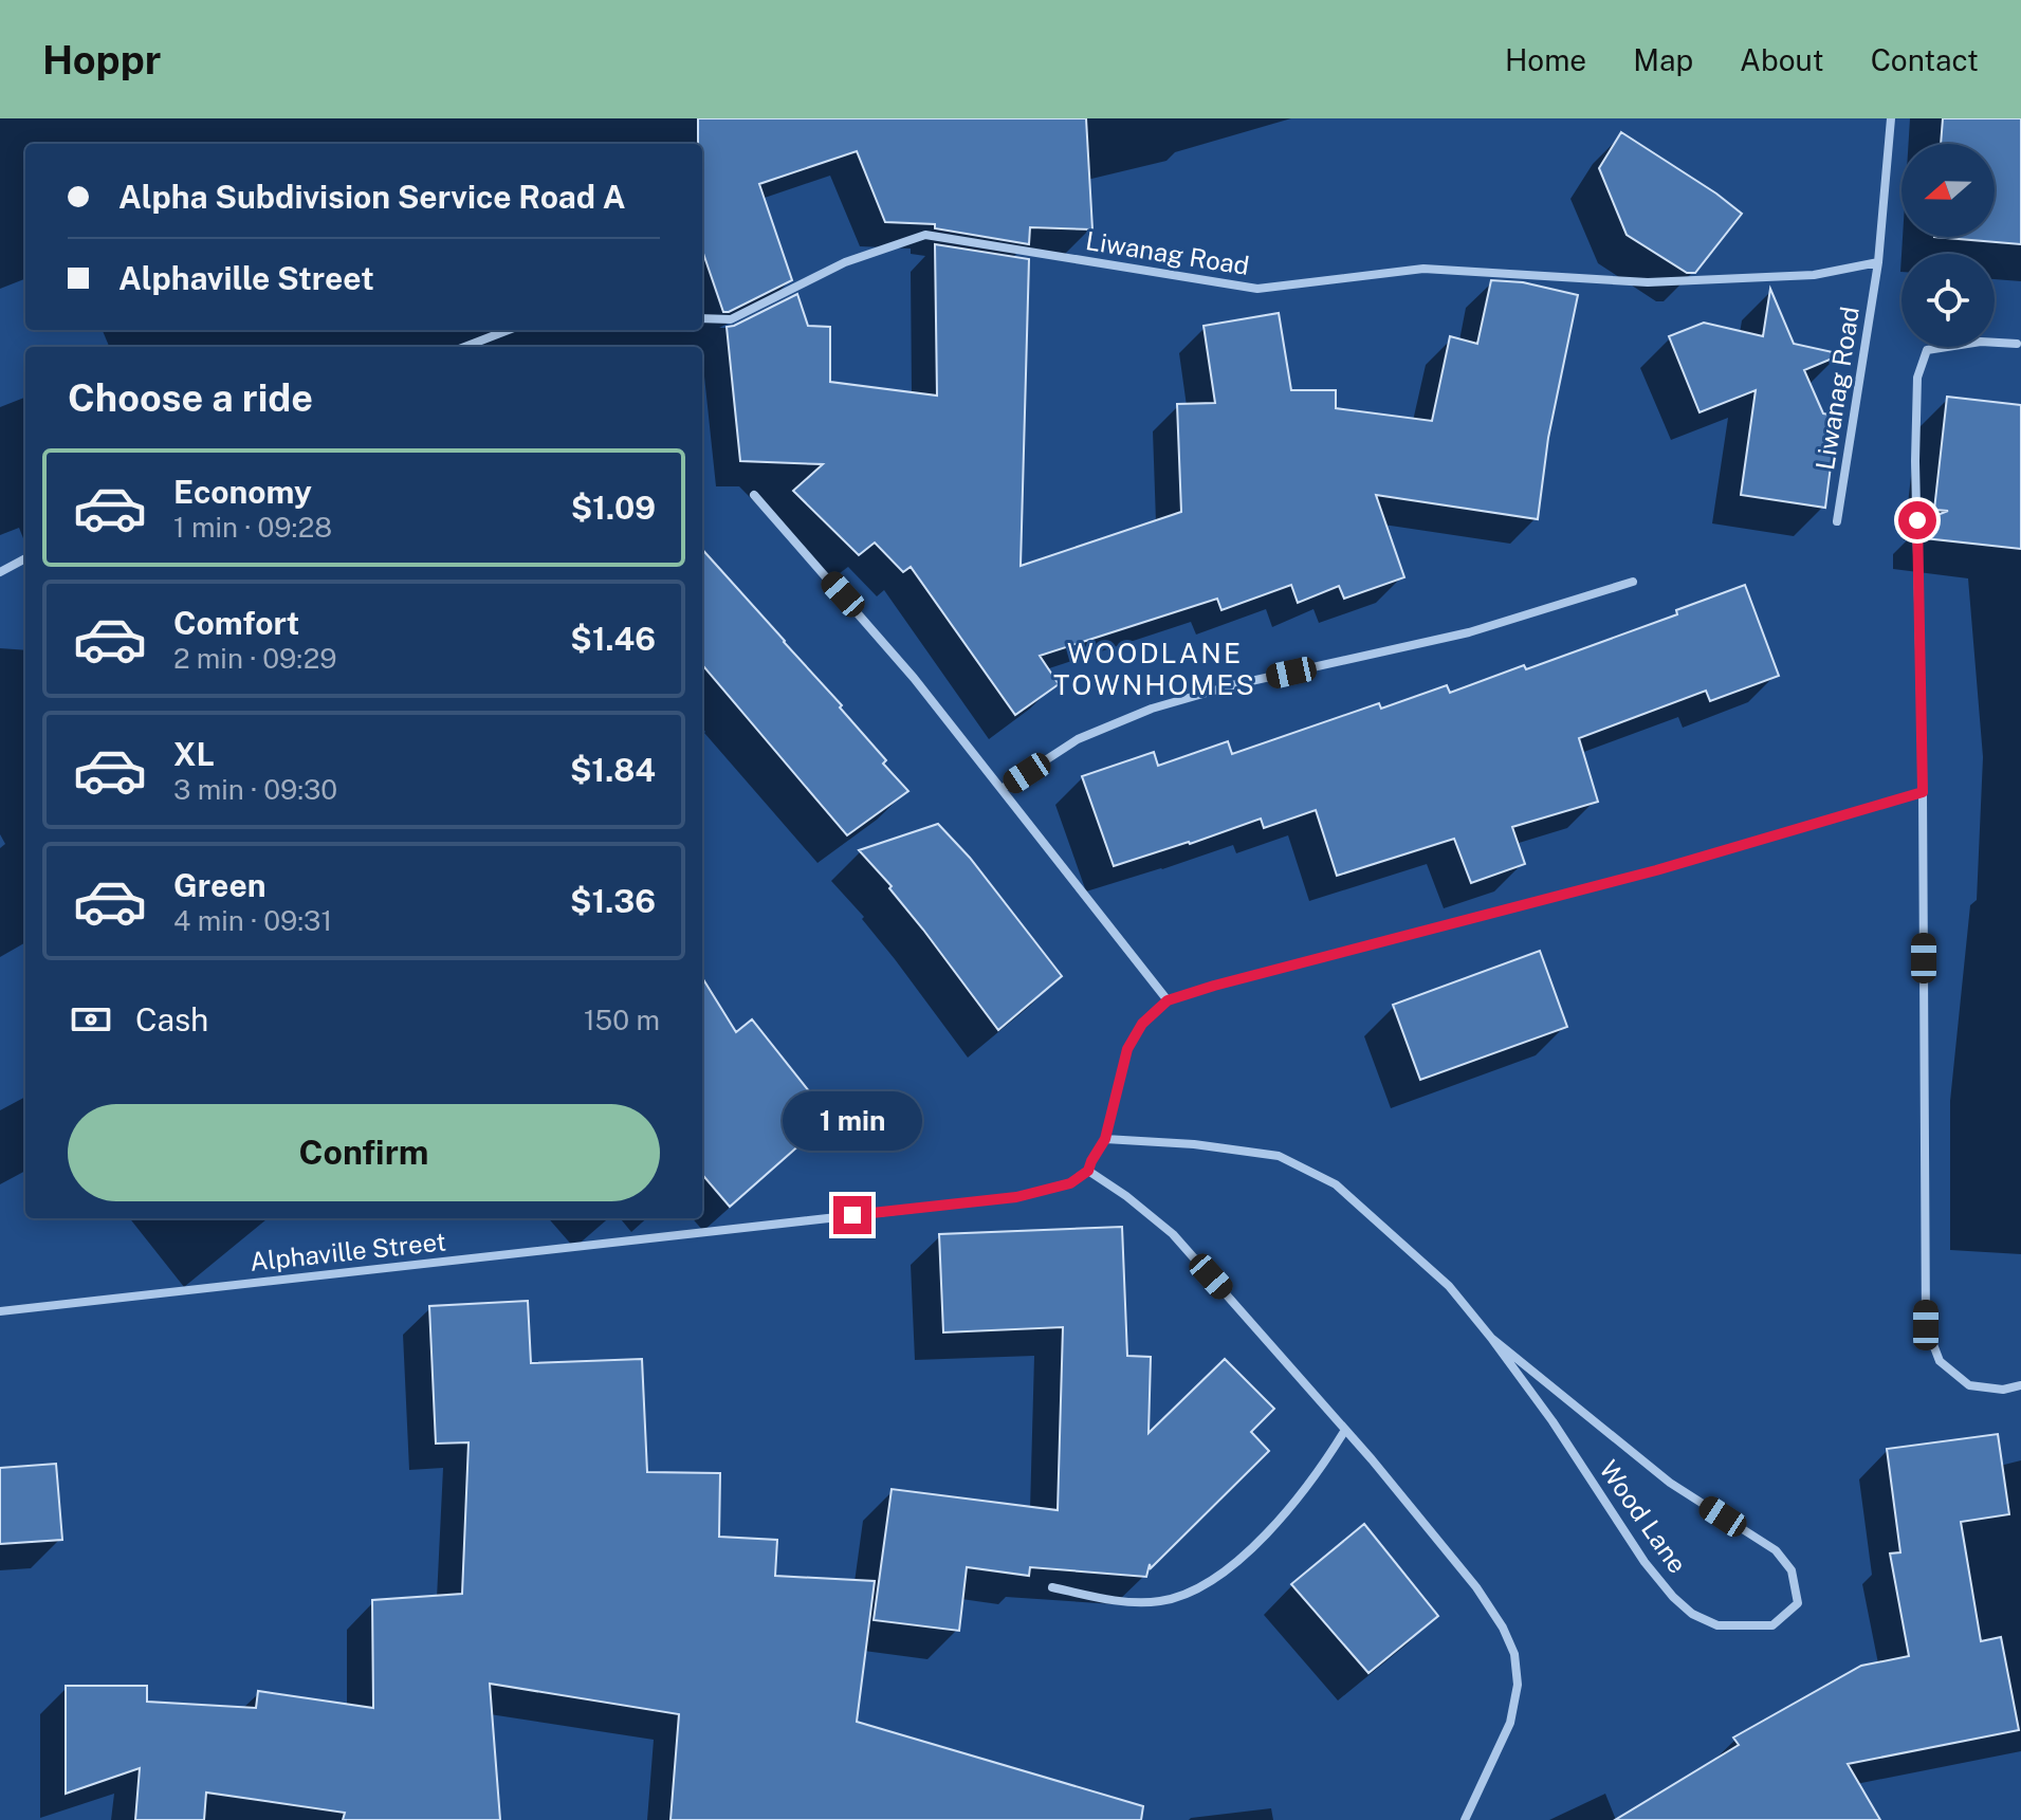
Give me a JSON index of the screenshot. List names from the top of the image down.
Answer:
{
  "streets": {
    "street": ["Liwanag Road", "Alphaville Street", "Wood Lane"]
  },
  "districts": ["WOODLANE TOWNHOMES"],
  "north": "left",
  "page": {
    "header": "Hoppr",
    "nav": [
      "Home",
      "Map",
      "About",
      "Contact"
    ],
    "banner": ["Alpha Subdivision Service Road A", "Alphaville Street"],
    "heading": "Choose a ride",
    "list": [
      {
        "name": "Economy",
        "note": "1 min · 09:28",
        "value": "$1.09"
      },
      {
        "name": "Comfort",
        "note": "2 min · 09:29",
        "value": "$1.46"
      },
      {
        "name": "XL",
        "note": "3 min · 09:30",
        "value": "$1.84"
      },
      {
        "name": "Green",
        "note": "4 min · 09:31",
        "value": "$1.36"
      }
    ],
    "pay": ["Cash", "150 m"],
    "buttons": "Confirm",
    "bubble": "1 min"
  }
}
